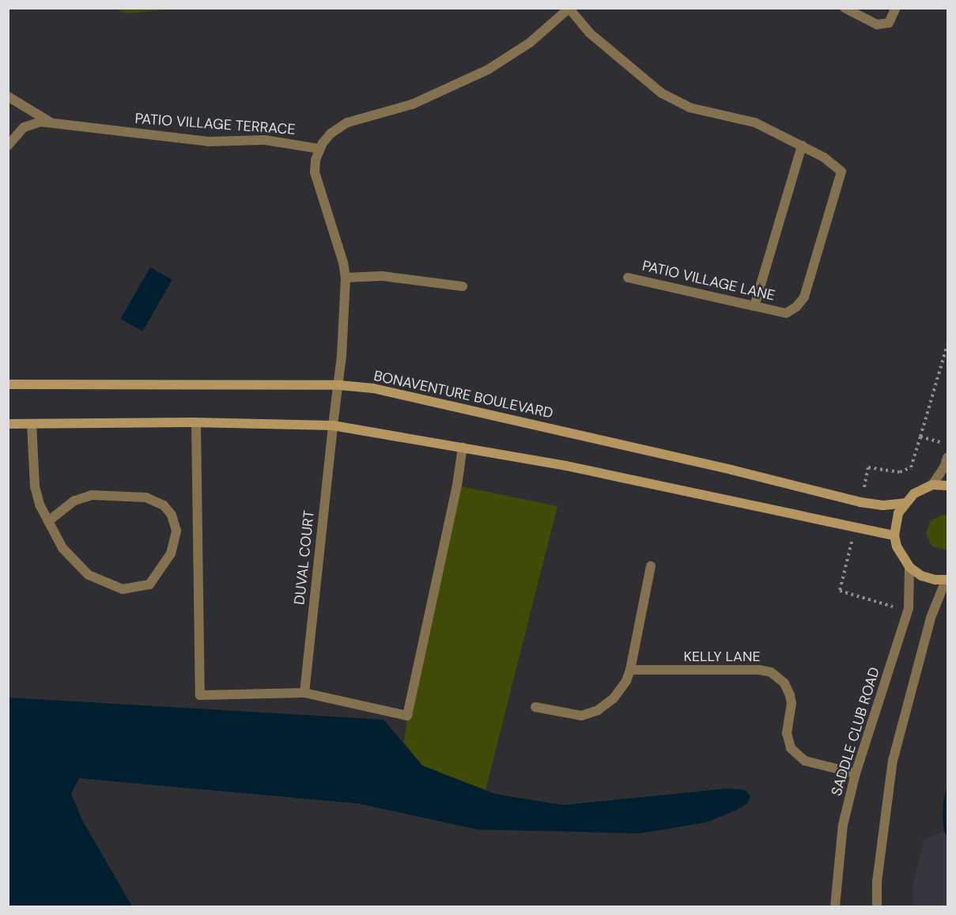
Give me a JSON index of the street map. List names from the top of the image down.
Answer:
{
  "streets": {
    "main road": ["BONAVENTURE BOULEVARD"],
    "street": [
      "PATIO VILLAGE TERRACE",
      "PATIO VILLAGE LANE",
      "DUVAL COURT",
      "KELLY LANE",
      "SADDLE CLUB ROAD"
    ]
  },
  "crossings": [
    ["PATIO VILLAGE TERRACE", "DUVAL COURT"],
    ["BONAVENTURE BOULEVARD", "DUVAL COURT"],
    ["KELLY LANE", "SADDLE CLUB ROAD"]
  ]
}
